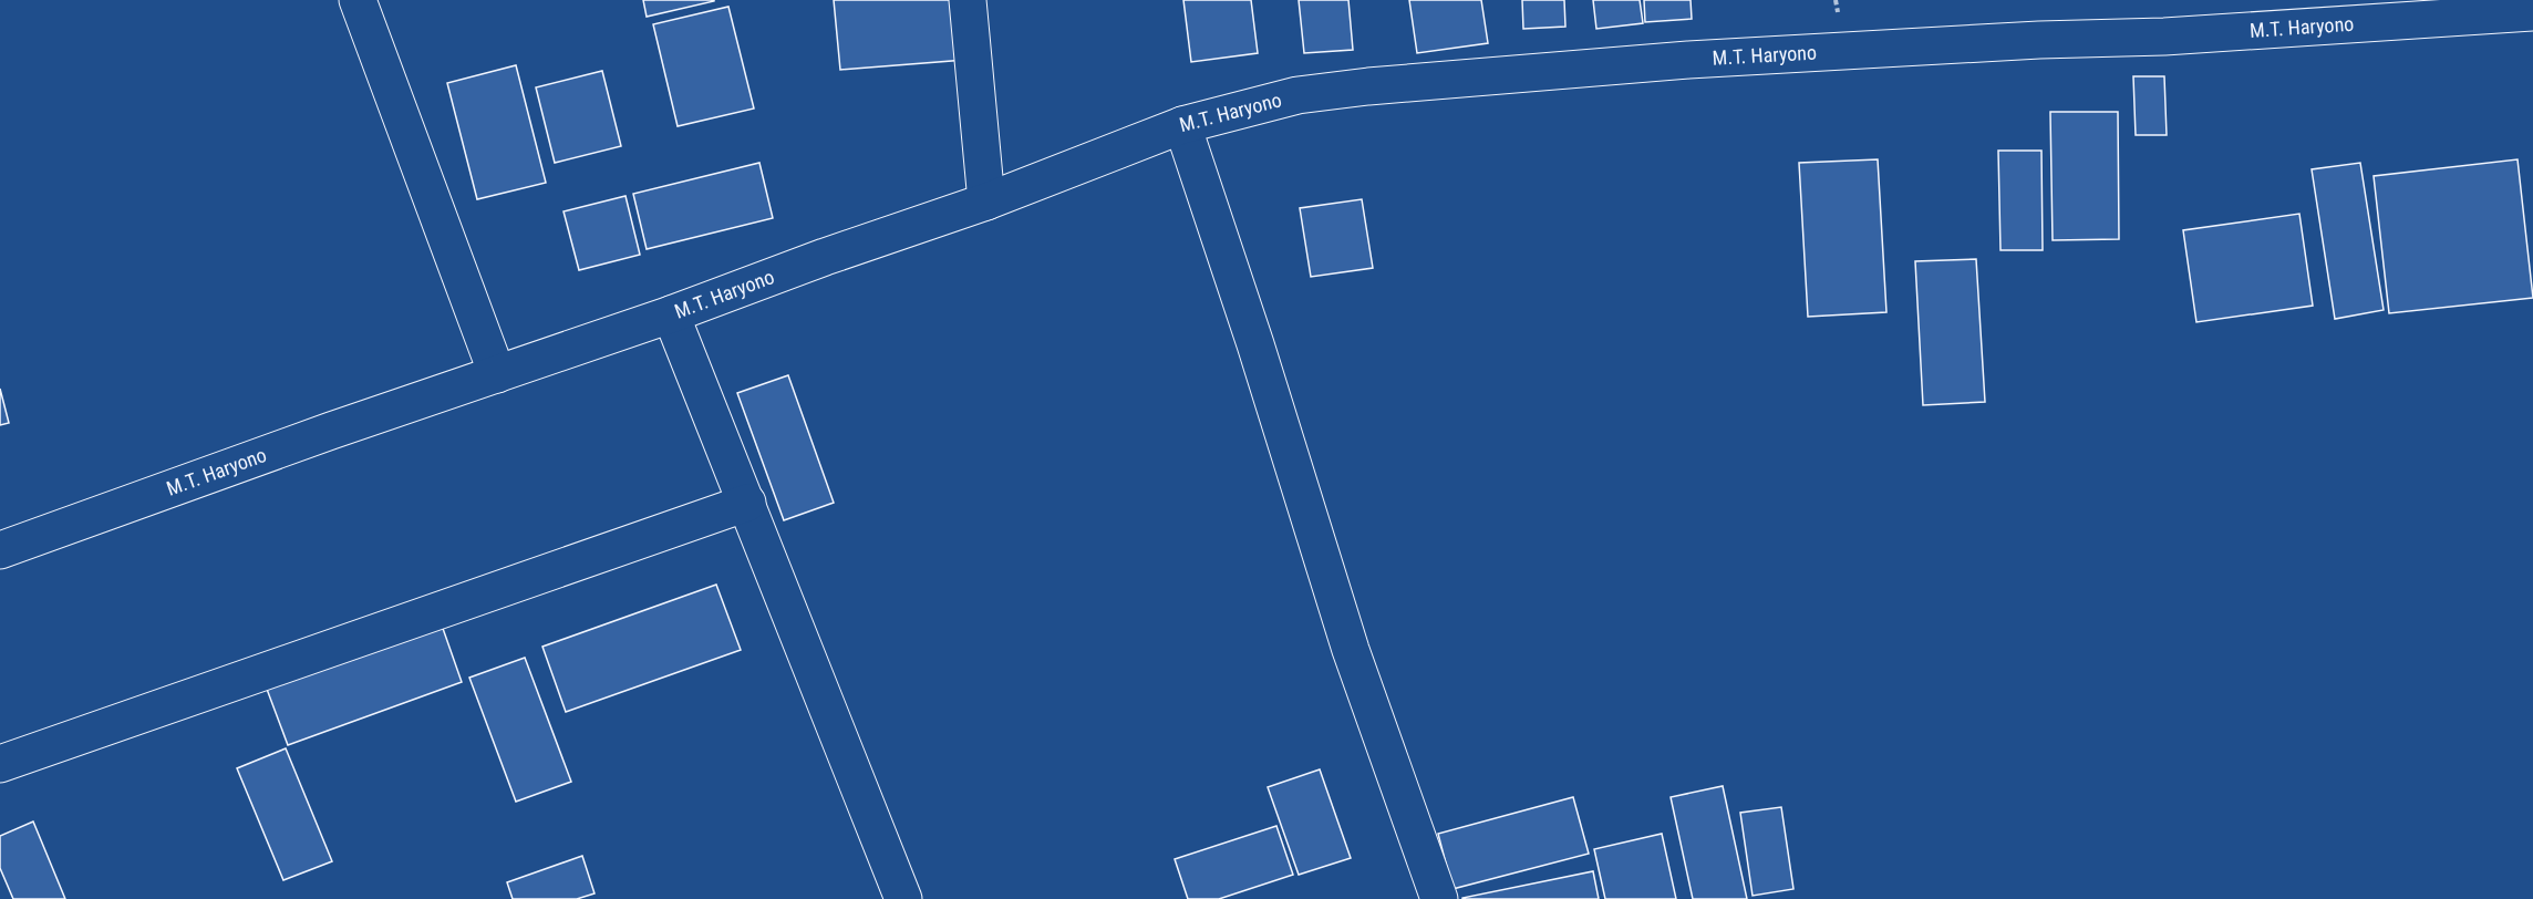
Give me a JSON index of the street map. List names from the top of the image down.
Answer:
{
  "streets": {
    "main road": ["M.T. Haryono"]
  }
}
